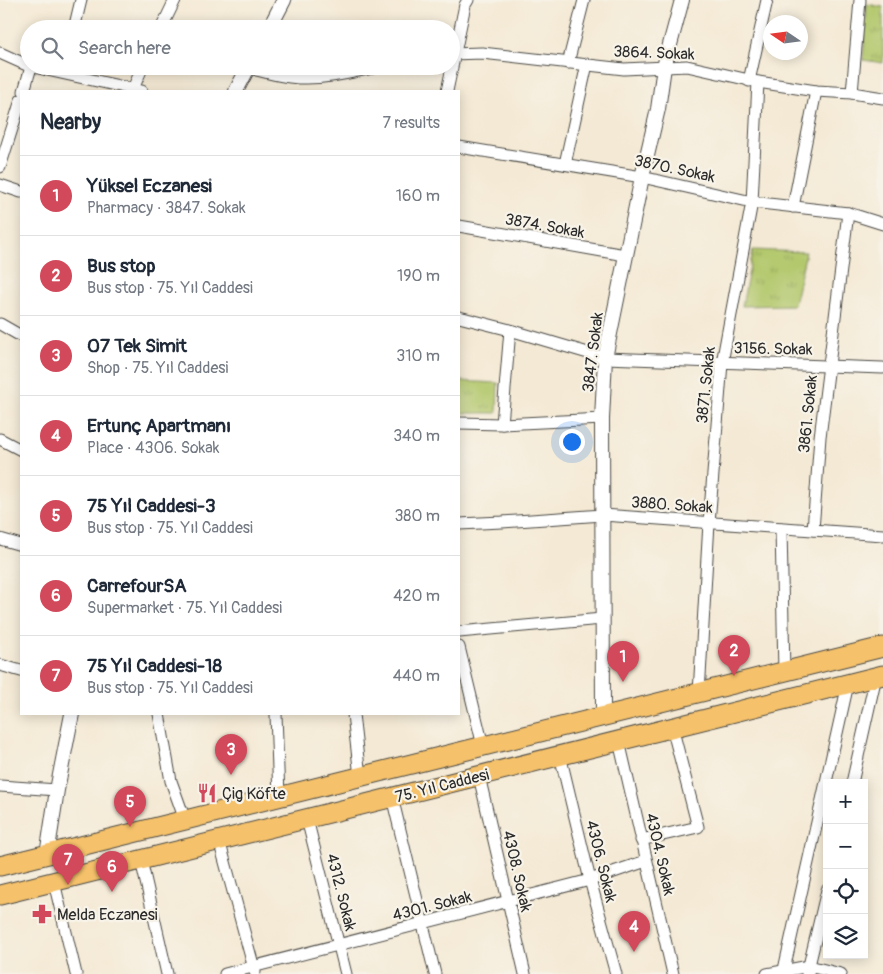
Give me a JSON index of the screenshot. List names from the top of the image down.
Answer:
{
  "streets": {
    "main road": ["75. Yıl Caddesi"],
    "street": [
      "3864. Sokak",
      "3870. Sokak",
      "3874. Sokak",
      "3156. Sokak",
      "3847. Sokak",
      "3871. Sokak",
      "3861. Sokak",
      "3880. Sokak",
      "4304. Sokak",
      "4306. Sokak",
      "4308. Sokak",
      "4312. Sokak",
      "4301. Sokak"
    ]
  },
  "crossings": [
    ["3864. Sokak", "3847. Sokak"],
    ["3864. Sokak", "3871. Sokak"],
    ["3870. Sokak", "3847. Sokak"],
    ["3870. Sokak", "3871. Sokak"],
    ["3870. Sokak", "3861. Sokak"],
    ["3874. Sokak", "3847. Sokak"],
    ["3156. Sokak", "3847. Sokak"],
    ["3156. Sokak", "3871. Sokak"],
    ["3156. Sokak", "3861. Sokak"],
    ["3847. Sokak", "3880. Sokak"],
    ["3847. Sokak", "75. Yıl Caddesi"],
    ["3871. Sokak", "3880. Sokak"],
    ["3871. Sokak", "75. Yıl Caddesi"],
    ["3861. Sokak", "3880. Sokak"],
    ["75. Yıl Caddesi", "4304. Sokak"],
    ["75. Yıl Caddesi", "4306. Sokak"],
    ["75. Yıl Caddesi", "4308. Sokak"],
    ["75. Yıl Caddesi", "4312. Sokak"],
    ["4304. Sokak", "4301. Sokak"],
    ["4306. Sokak", "4301. Sokak"],
    ["4308. Sokak", "4301. Sokak"],
    ["4312. Sokak", "4301. Sokak"]
  ],
  "places": {
    "restaurant": ["Çig Köfte"],
    "pharmacy": ["Melda Eczanesi"]
  },
  "north": "left",
  "page": {
    "search": "Search here",
    "heading": ["Nearby", "7 results"],
    "list": [
      {
        "mark": "1",
        "name": "Yüksel Eczanesi",
        "note": "Pharmacy · 3847. Sokak",
        "value": "160 m"
      },
      {
        "mark": "2",
        "name": "Bus stop",
        "note": "Bus stop · 75. Yıl Caddesi",
        "value": "190 m"
      },
      {
        "mark": "3",
        "name": "07 Tek Simit",
        "note": "Shop · 75. Yıl Caddesi",
        "value": "310 m"
      },
      {
        "mark": "4",
        "name": "Ertunç Apartmanı",
        "note": "Place · 4306. Sokak",
        "value": "340 m"
      },
      {
        "mark": "5",
        "name": "75 Yıl Caddesi-3",
        "note": "Bus stop · 75. Yıl Caddesi",
        "value": "380 m"
      },
      {
        "mark": "6",
        "name": "CarrefourSA",
        "note": "Supermarket · 75. Yıl Caddesi",
        "value": "420 m"
      },
      {
        "mark": "7",
        "name": "75 Yıl Caddesi-18",
        "note": "Bus stop · 75. Yıl Caddesi",
        "value": "440 m"
      }
    ],
    "pins": [
      "2",
      "1",
      "3",
      "5",
      "7",
      "6",
      "4"
    ],
    "map_buttons": ["+", "−"]
  }
}
